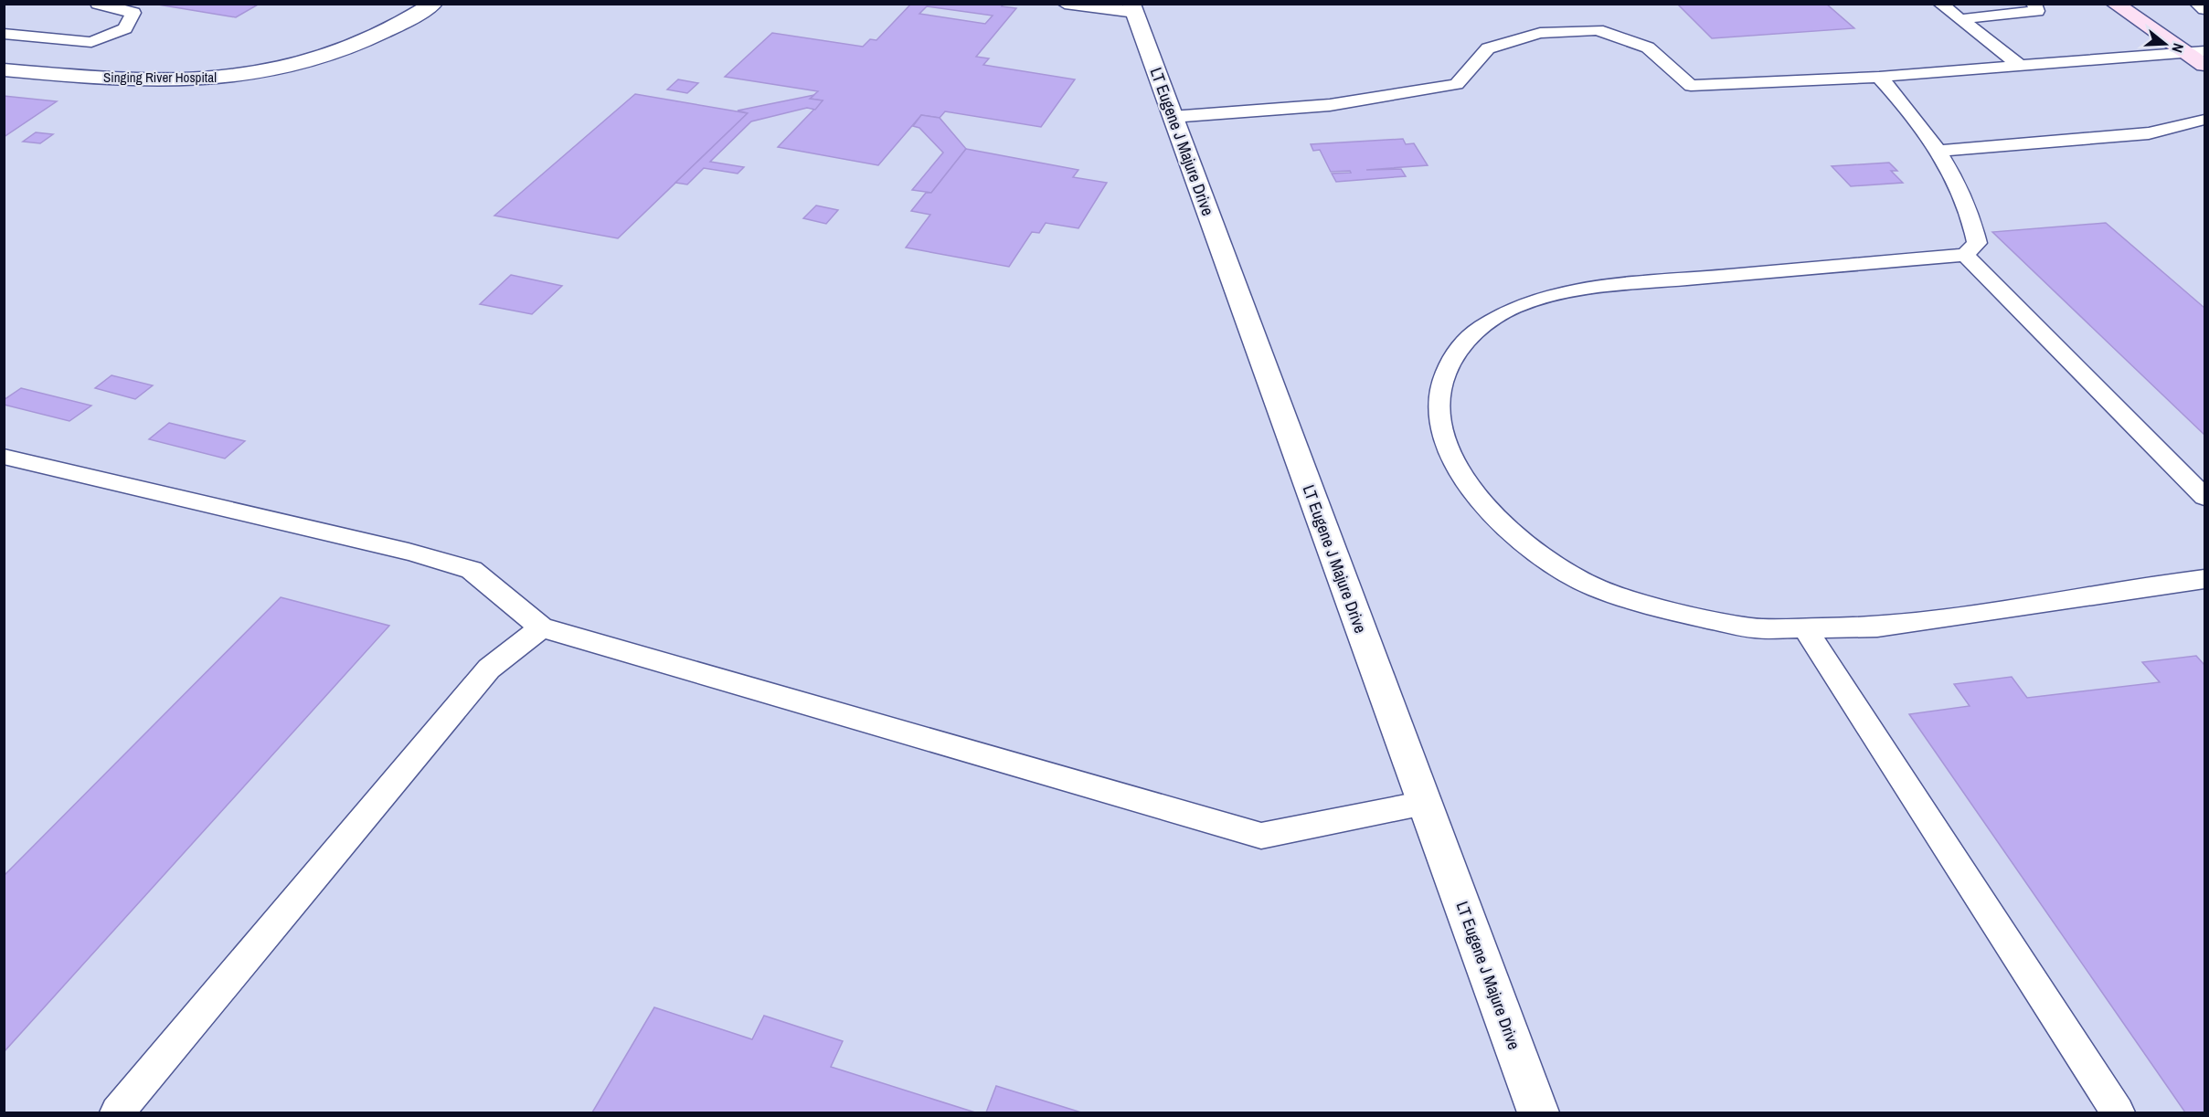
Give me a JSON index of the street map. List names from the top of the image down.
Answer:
{
  "streets": {
    "street": ["Singing River Hospital", "LT Eugene J Majure Drive"]
  },
  "north": "right"
}
